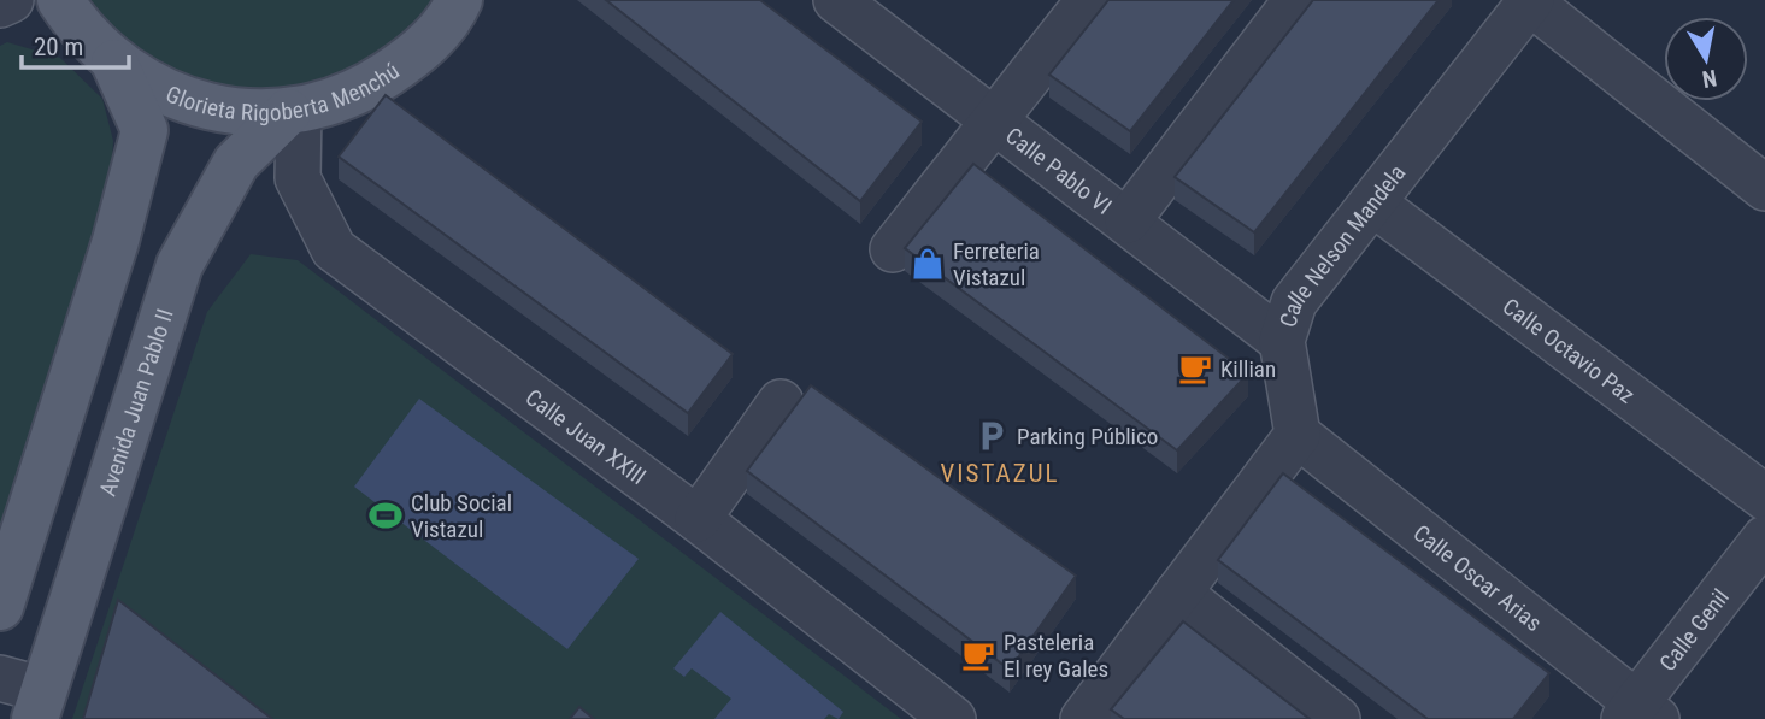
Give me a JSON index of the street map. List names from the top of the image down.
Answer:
{
  "streets": {
    "main road": ["Glorieta Rigoberta Menchú", "Avenida Juan Pablo II"],
    "street": [
      "Calle Pablo VI",
      "Calle Nelson Mandela",
      "Calle Octavio Paz",
      "Calle Juan XXIII",
      "Calle Oscar Arias",
      "Calle Genil"
    ]
  },
  "crossings": [
    ["Glorieta Rigoberta Menchú", "Avenida Juan Pablo II"],
    ["Glorieta Rigoberta Menchú", "Calle Juan XXIII"],
    ["Calle Pablo VI", "Calle Nelson Mandela"],
    ["Calle Nelson Mandela", "Calle Octavio Paz"],
    ["Calle Nelson Mandela", "Calle Oscar Arias"],
    ["Avenida Juan Pablo II", "Calle Juan XXIII"],
    ["Calle Oscar Arias", "Calle Genil"]
  ],
  "districts": ["VISTAZUL"],
  "places": {
    "shop": ["Ferreteria Vistazul"],
    "cafe": ["Killian", "Pasteleria El rey Gales"],
    "parking": ["Parking Público"],
    "sports": ["Club Social Vistazul"]
  },
  "scale_bar": "20 m",
  "north": "bottom"
}
